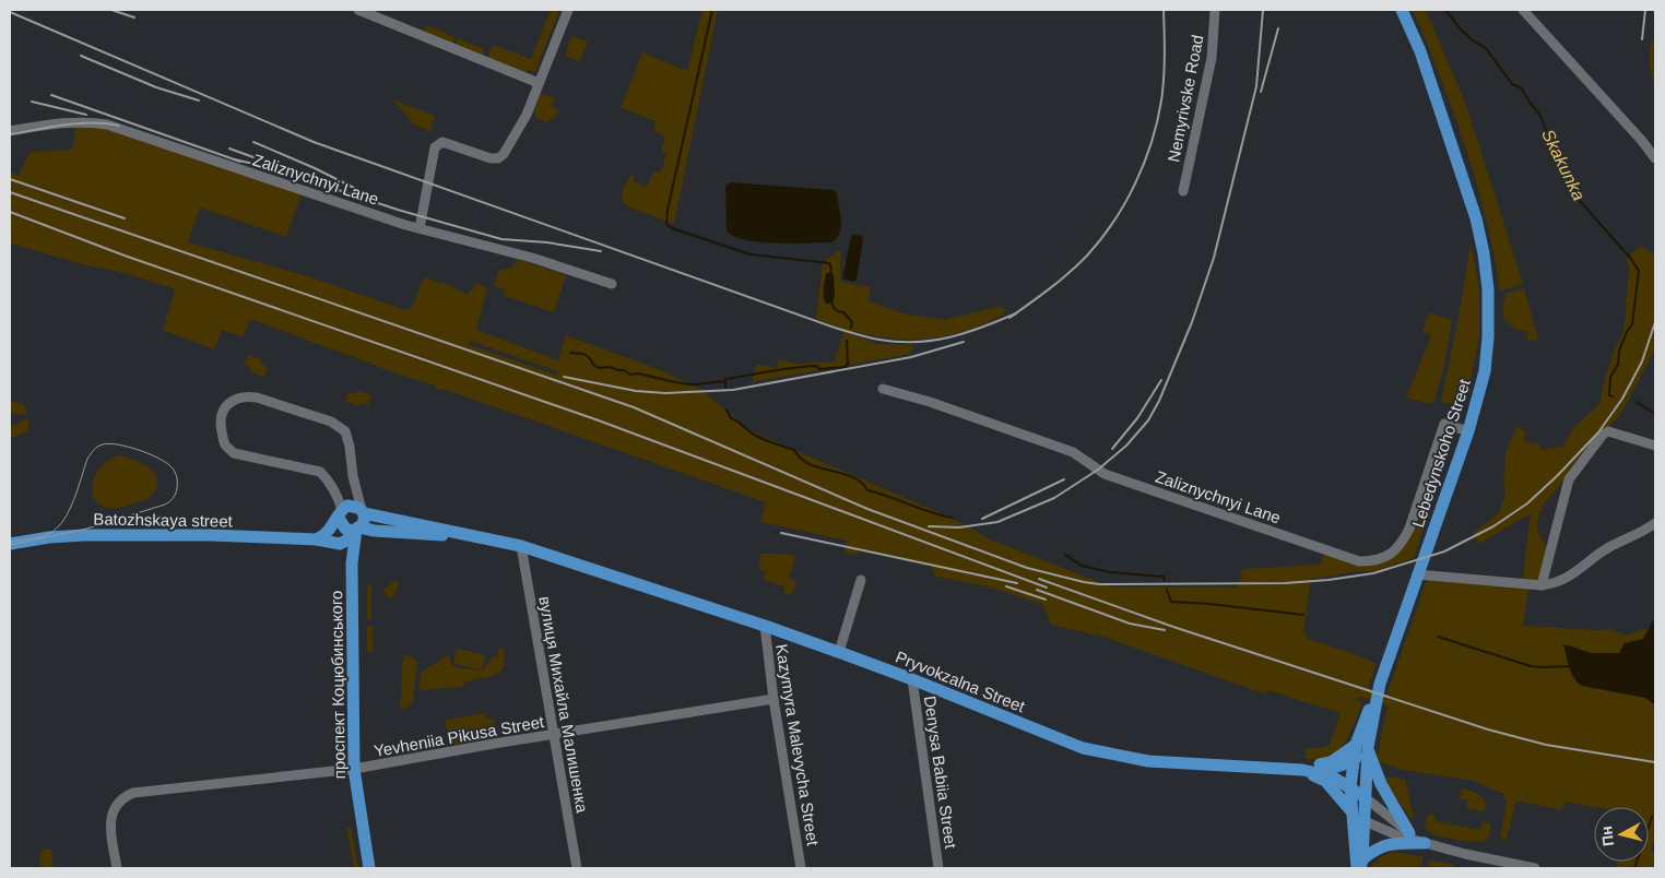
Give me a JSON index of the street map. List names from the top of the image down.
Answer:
{
  "streets": {
    "main road": [
      "Lebedynskoho Street",
      "Batozhskaya street",
      "Pryvokzalna Street",
      "проспект Коцюбинського"
    ],
    "street": [
      "Nemyrivske Road",
      "Zaliznychnyi Lane",
      "вулиця Михайла Малишенка",
      "Yevheniia Pikusa Street",
      "Kazymyra Malevycha Street",
      "Denysa Babiia Street"
    ]
  },
  "crossings": [
    ["Zaliznychnyi Lane", "Lebedynskoho Street"],
    ["Pryvokzalna Street", "вулиця Михайла Малишенка"],
    ["Pryvokzalna Street", "Kazymyra Malevycha Street"],
    ["Pryvokzalna Street", "Denysa Babiia Street"],
    ["проспект Коцюбинського", "Yevheniia Pikusa Street"],
    ["вулиця Михайла Малишенка", "Yevheniia Pikusa Street"],
    ["Yevheniia Pikusa Street", "Kazymyra Malevycha Street"]
  ],
  "water": ["Skakunka"],
  "north": "left"
}
